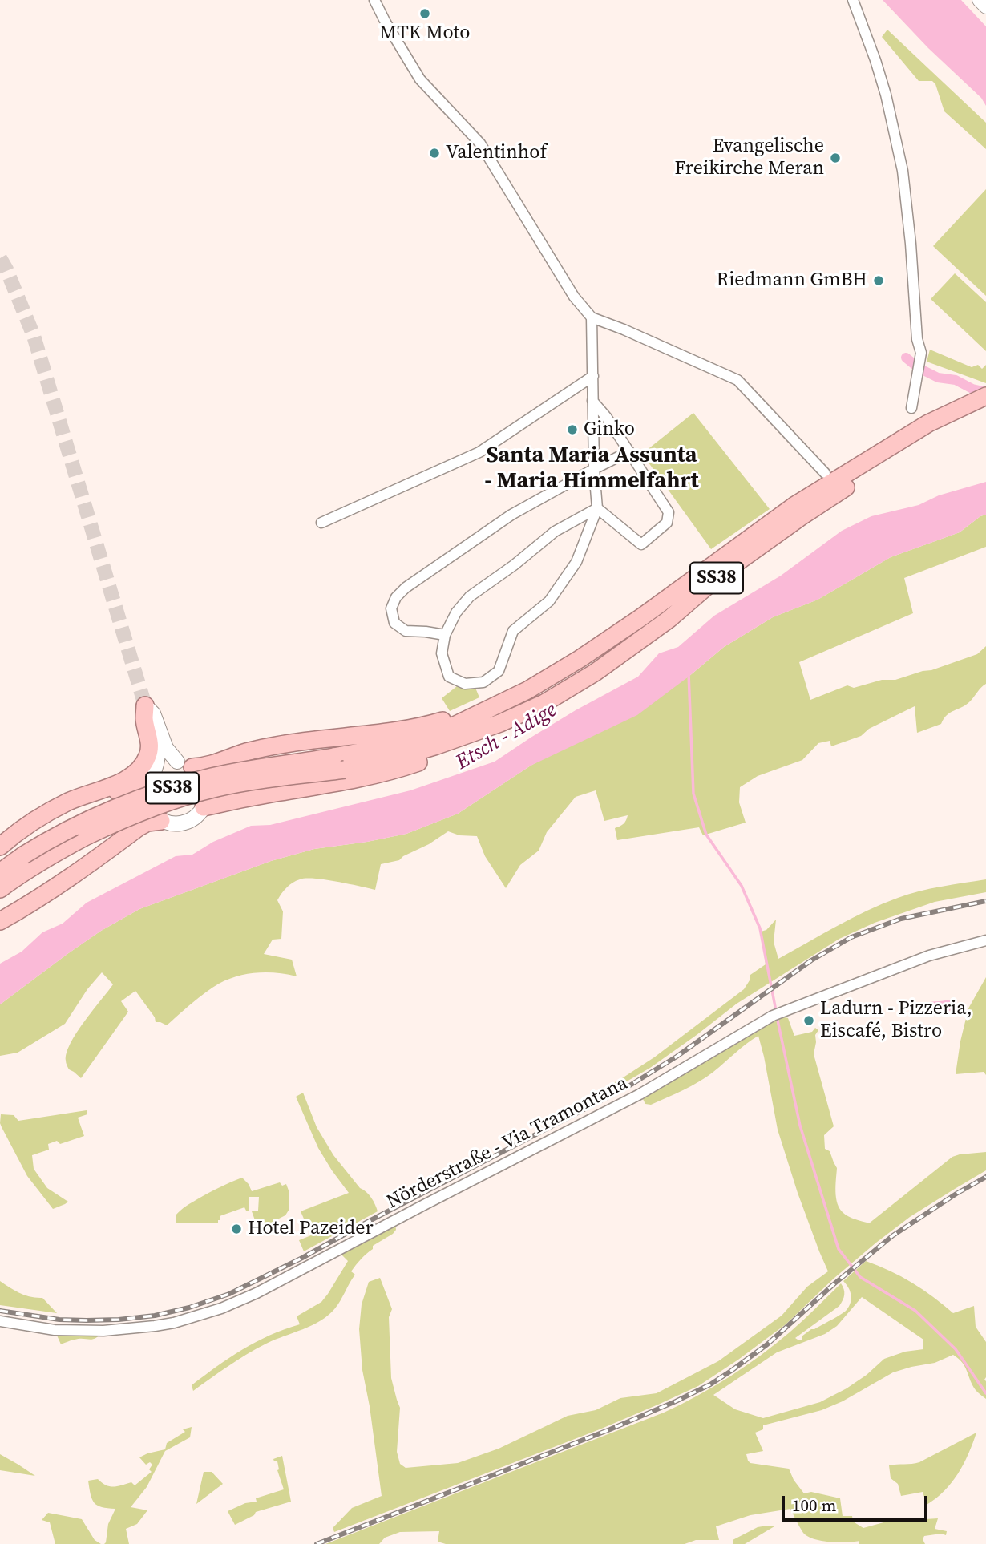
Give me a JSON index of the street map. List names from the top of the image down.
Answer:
{
  "streets": {
    "highway": ["SS38"],
    "street": ["Nörderstraße - Via Tramontana"]
  },
  "districts": ["Santa Maria Assunta - Maria Himmelfahrt"],
  "water": ["Etsch - Adige"],
  "places": [
    "MTK Moto",
    "Valentinhof",
    "Evangelische Freikirche Meran",
    "Riedmann GmBH",
    "Ginko",
    "Ladurn - Pizzeria, Eiscafé, Bistro",
    "Hotel Pazeider"
  ],
  "scale_bar": "100 m"
}
